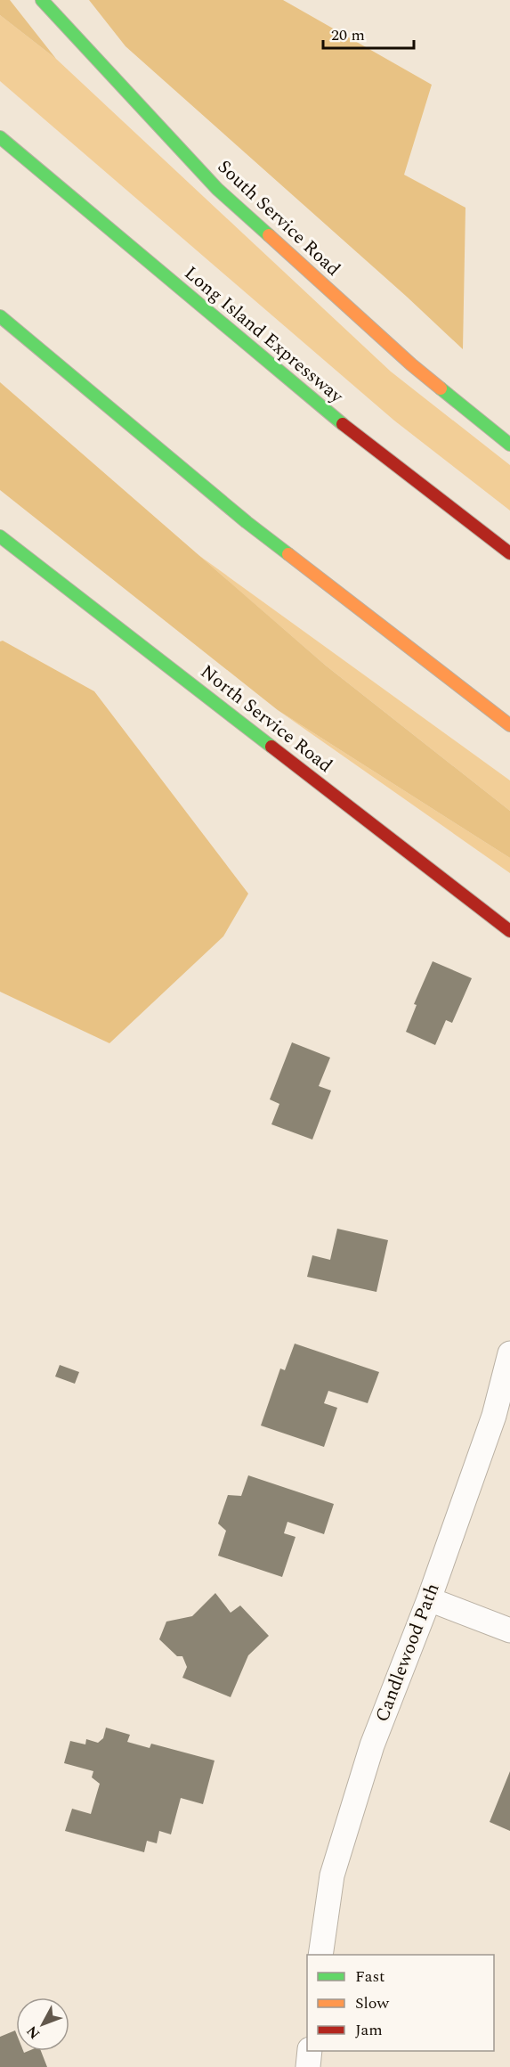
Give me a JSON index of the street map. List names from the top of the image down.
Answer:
{
  "streets": {
    "main road": ["South Service Road", "Long Island Expressway", "North Service Road"],
    "street": ["Candlewood Path"]
  },
  "legend": ["Fast", "Slow", "Jam"],
  "scale_bar": "20 m",
  "north": "bottom left"
}
